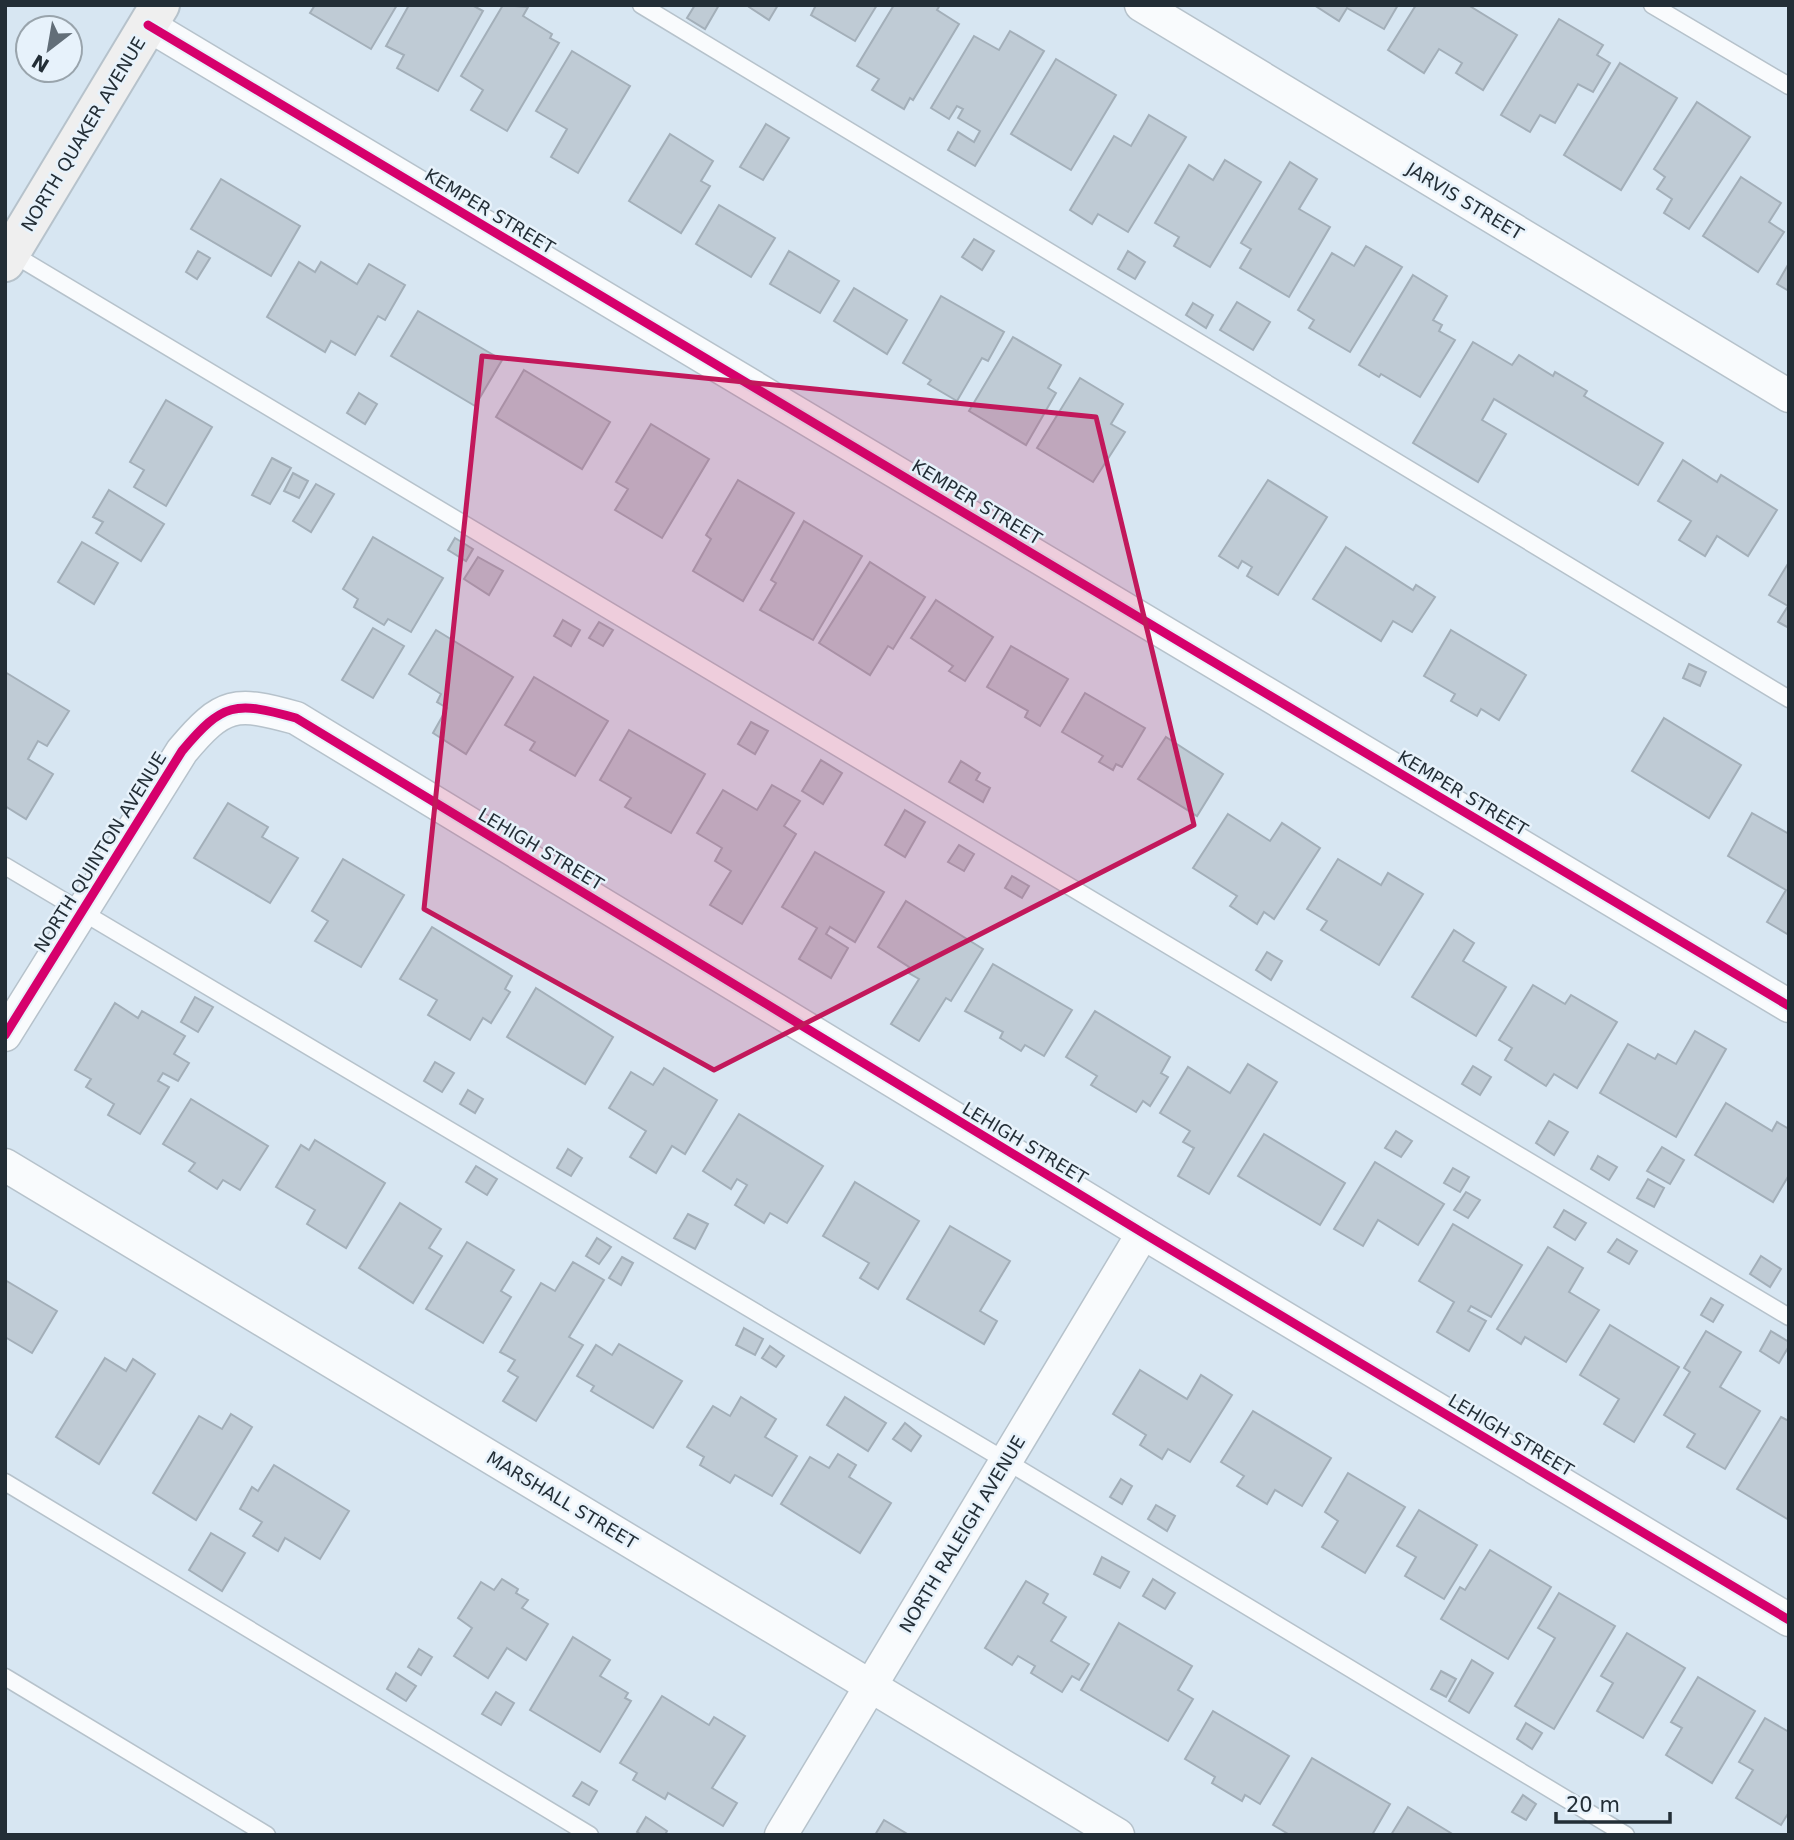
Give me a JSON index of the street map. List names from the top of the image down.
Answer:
{
  "streets": {
    "main road": ["NORTH QUAKER AVENUE"],
    "street": [
      "JARVIS STREET",
      "KEMPER STREET",
      "LEHIGH STREET",
      "NORTH QUINTON AVENUE",
      "MARSHALL STREET",
      "NORTH RALEIGH AVENUE"
    ]
  },
  "crossings": [
    ["NORTH QUAKER AVENUE", "KEMPER STREET"],
    ["LEHIGH STREET", "NORTH QUINTON AVENUE"],
    ["LEHIGH STREET", "NORTH RALEIGH AVENUE"],
    ["MARSHALL STREET", "NORTH RALEIGH AVENUE"]
  ],
  "scale_bar": "20 m",
  "north": "bottom left"
}
